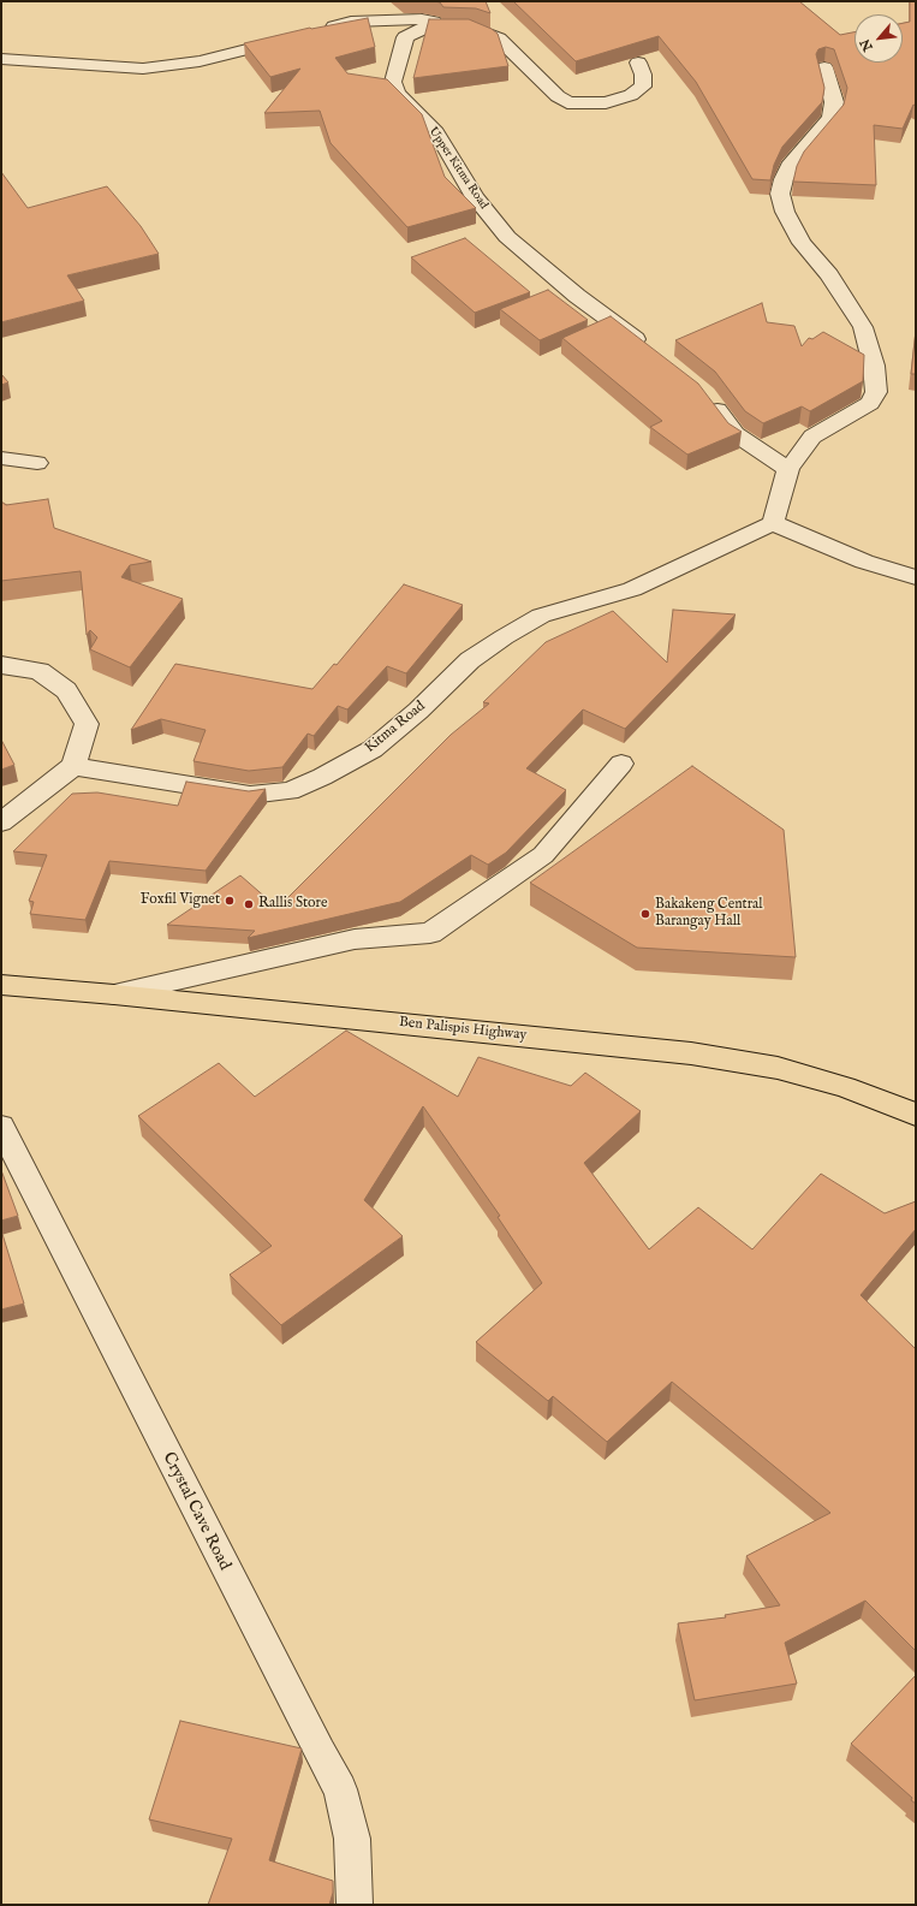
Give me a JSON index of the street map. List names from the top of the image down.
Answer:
{
  "streets": {
    "main road": ["Ben Palispis Highway"],
    "street": ["Upper Kitma Road", "Kitma Road", "Crystal Cave Road"]
  },
  "places": ["Foxfil Vignet", "Rallis Store", "Bakakeng Central Barangay Hall"],
  "north": "bottom left"
}
